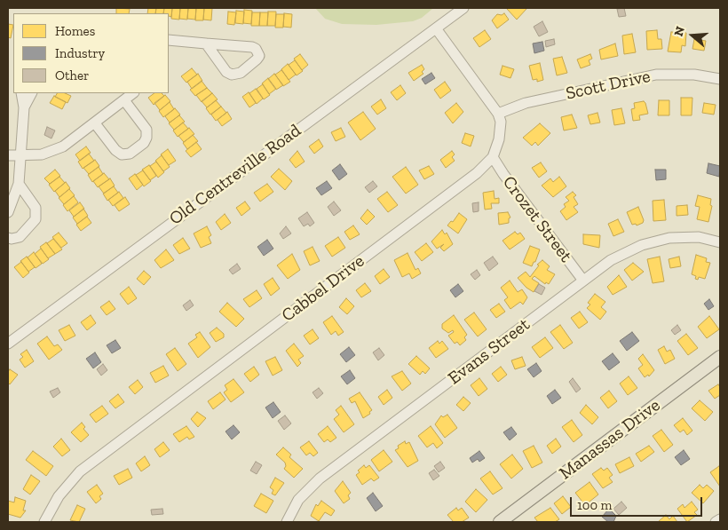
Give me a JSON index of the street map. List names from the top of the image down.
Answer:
{
  "streets": {
    "main road": ["Manassas Drive"],
    "street": [
      "Scott Drive",
      "Old Centreville Road",
      "Crozet Street",
      "Cabbel Drive",
      "Evans Street"
    ]
  },
  "crossings": [
    ["Scott Drive", "Cabbel Drive"],
    ["Crozet Street", "Cabbel Drive"],
    ["Crozet Street", "Evans Street"]
  ],
  "legend": ["Homes", "Industry", "Other"],
  "scale_bar": "100 m",
  "north": "left"
}
